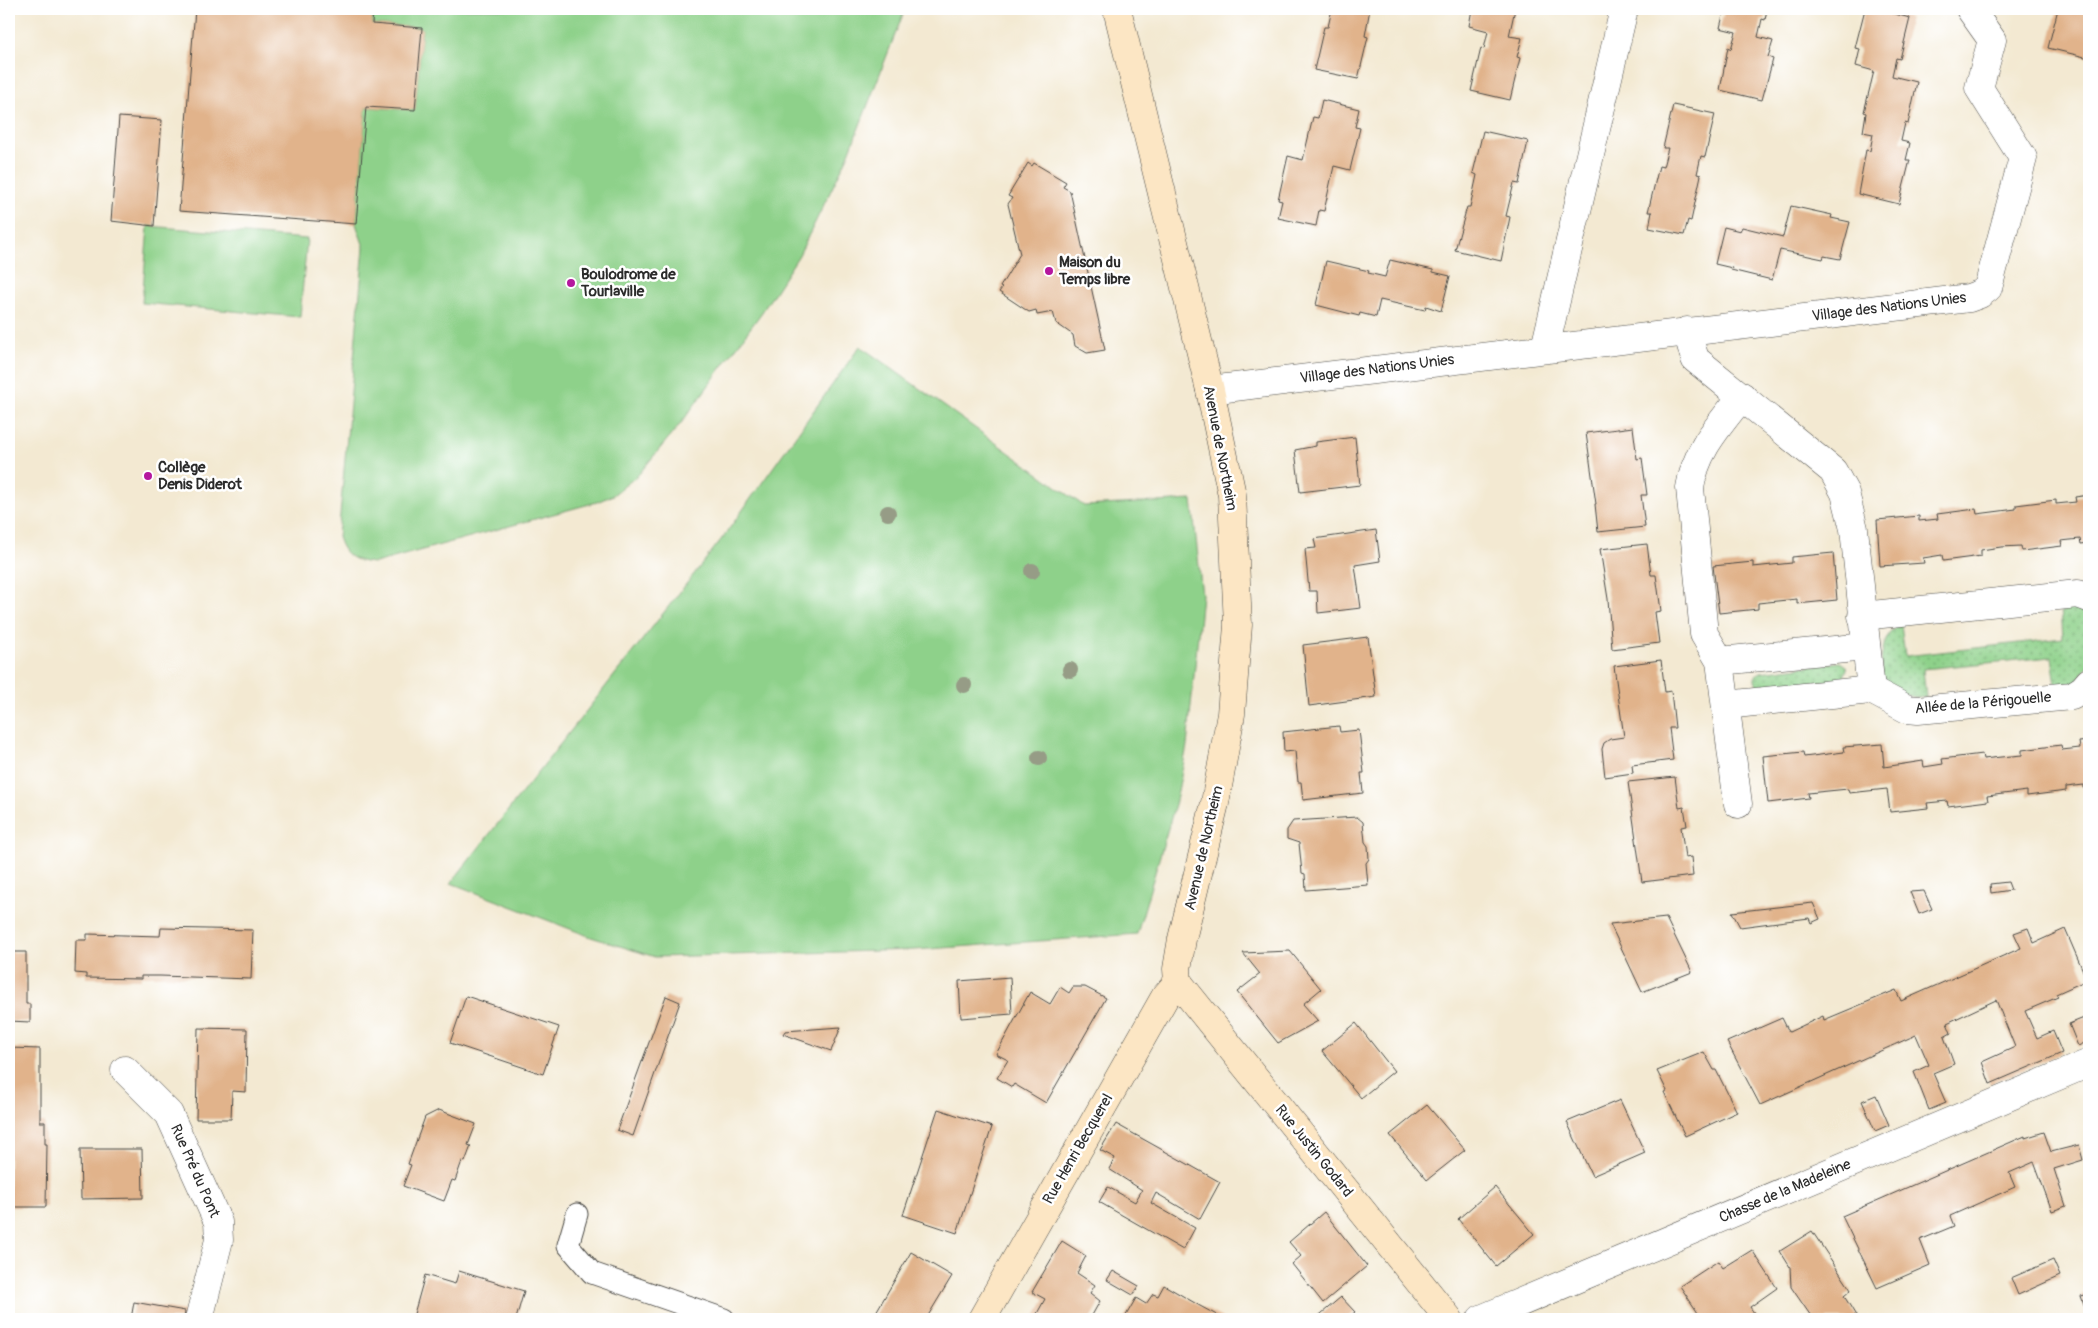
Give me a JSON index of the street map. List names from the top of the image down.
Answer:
{
  "streets": {
    "street": [
      "Village des Nations Unies",
      "Avenue de Northeim",
      "Allée de la Périgouelle",
      "Rue Henri Becquerel",
      "Rue Justin Godard",
      "Rue Pré du Pont",
      "Chasse de la Madeleine"
    ]
  },
  "crossings": [
    ["Village des Nations Unies", "Avenue de Northeim"],
    ["Avenue de Northeim", "Rue Henri Becquerel"],
    ["Avenue de Northeim", "Rue Justin Godard"],
    ["Rue Henri Becquerel", "Rue Justin Godard"]
  ],
  "places": ["Maison du Temps libre", "Boulodrome de Tourlaville", "Collège Denis Diderot"]
}
